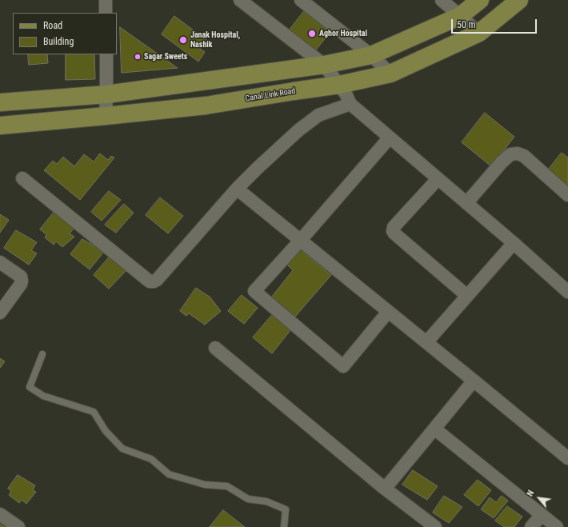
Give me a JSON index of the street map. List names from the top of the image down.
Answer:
{
  "streets": {
    "main road": ["Canal Link Road"]
  },
  "places": ["Aghor Hospital", "Janak Hospital, Nashik", "Sagar Sweets"],
  "legend": ["Road", "Building"],
  "scale_bar": "50 m",
  "north": "top left"
}
